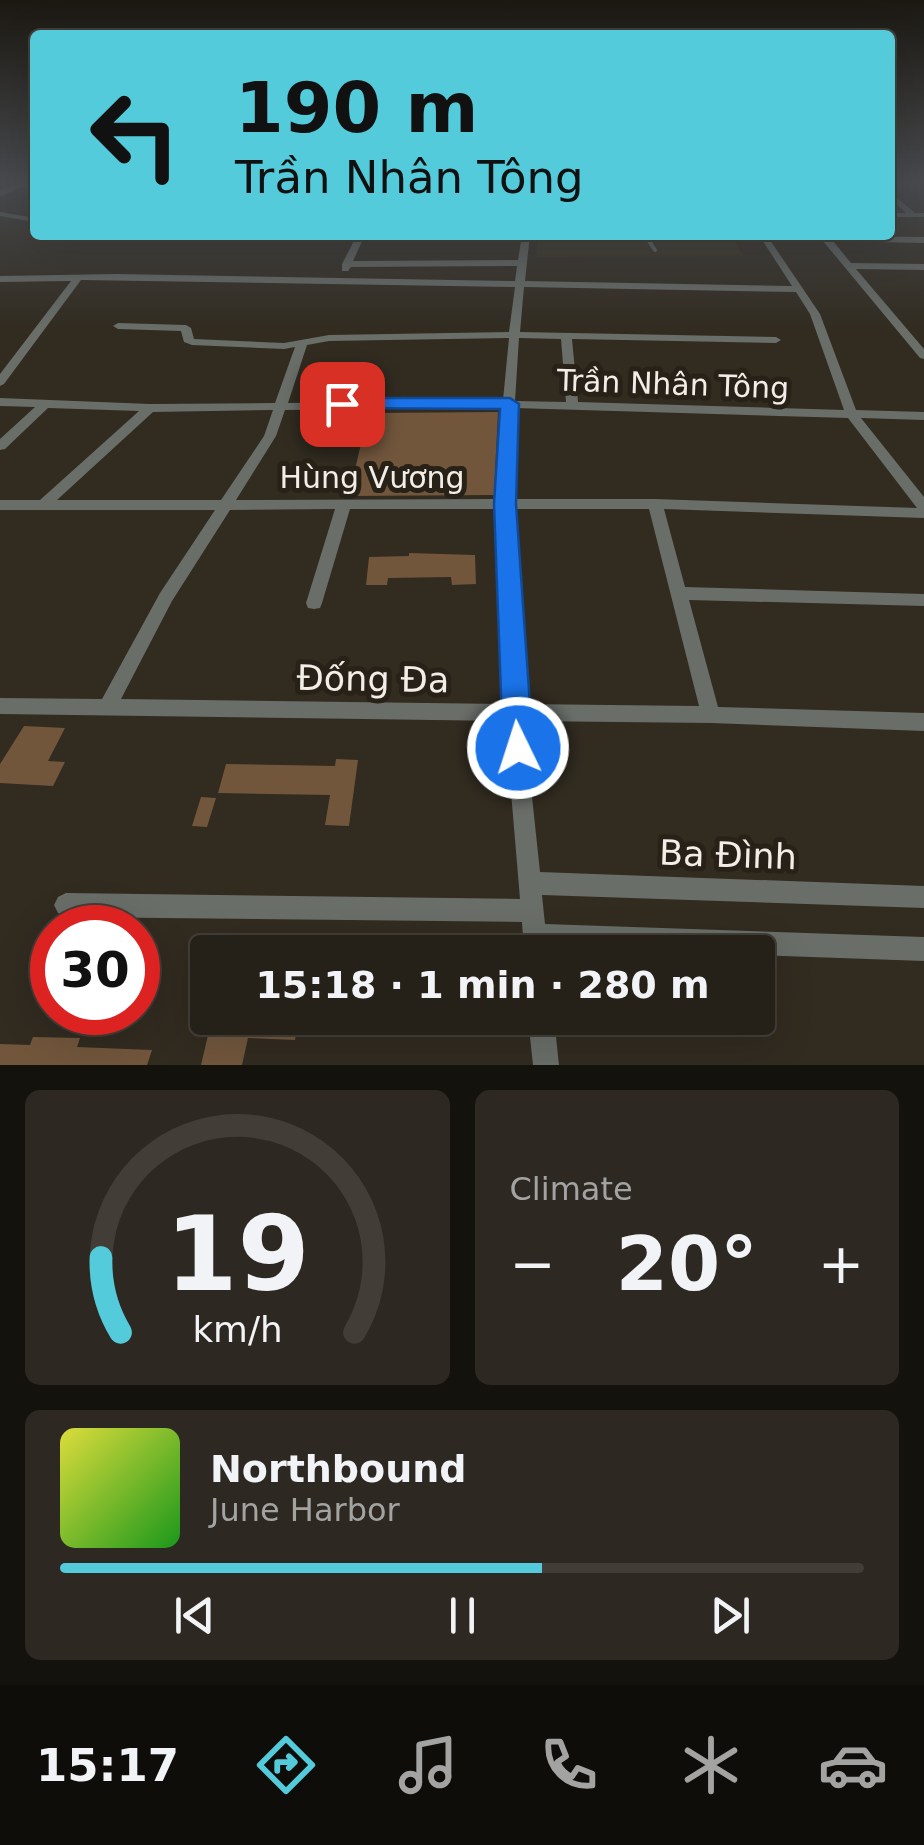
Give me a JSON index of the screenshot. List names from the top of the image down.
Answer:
{
  "streets": {
    "street": [
      "Trần Nhân Tông",
      "Hùng Vương",
      "Đống Đa",
      "Ba Đình"
    ]
  },
  "page": {
    "turn": ["190 m", "Trần Nhân Tông"],
    "limit": "30",
    "trip": "15:18 · 1 min · 280 m",
    "tile": "Climate",
    "heat": ["−", "20°", "+"],
    "song": ["Northbound", "June Harbor"],
    "tabs": "15:17",
    "gauge": ["19", "km/h"]
  }
}
